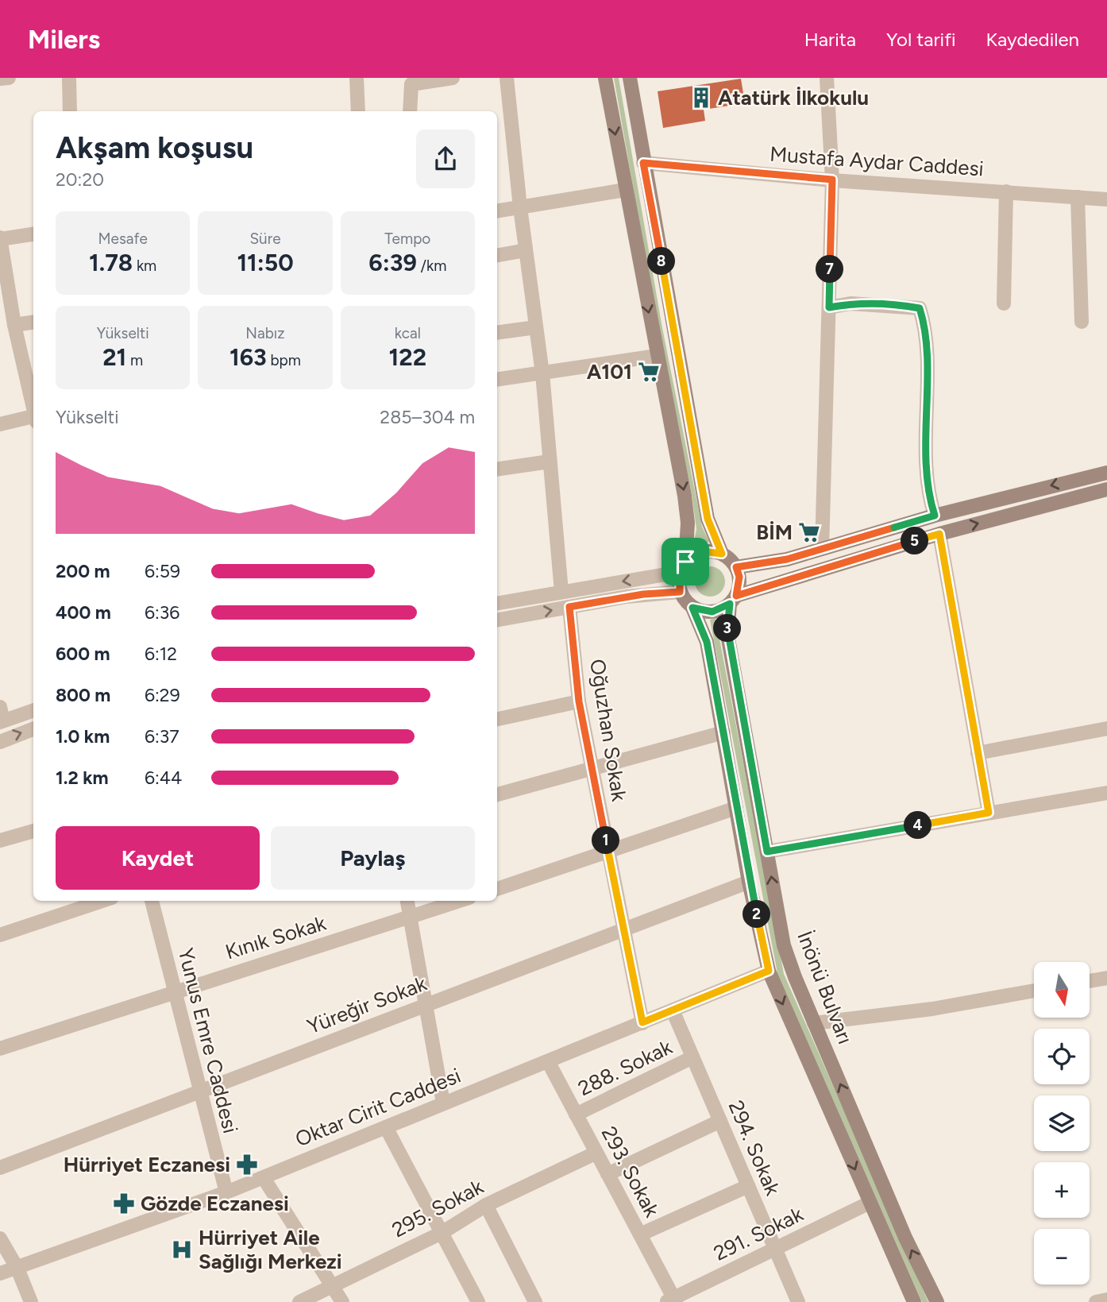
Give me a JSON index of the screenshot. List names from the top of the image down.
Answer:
{
  "streets": {
    "main road": ["İnönü Bulvarı"],
    "street": [
      "Mustafa Aydar Caddesi",
      "Oğuzhan Sokak",
      "Kınık Sokak",
      "Yüreğir Sokak",
      "Yunus Emre Caddesi",
      "288. Sokak",
      "Oktar Cirit Caddesi",
      "294. Sokak",
      "293. Sokak",
      "295. Sokak",
      "291. Sokak"
    ]
  },
  "crossings": [
    ["Oğuzhan Sokak", "Yüreğir Sokak"],
    ["Oğuzhan Sokak", "Oktar Cirit Caddesi"],
    ["Kınık Sokak", "Yunus Emre Caddesi"],
    ["İnönü Bulvarı", "Yüreğir Sokak"],
    ["İnönü Bulvarı", "Oktar Cirit Caddesi"],
    ["İnönü Bulvarı", "291. Sokak"],
    ["Yüreğir Sokak", "Yunus Emre Caddesi"],
    ["Yunus Emre Caddesi", "Oktar Cirit Caddesi"],
    ["288. Sokak", "294. Sokak"],
    ["288. Sokak", "293. Sokak"],
    ["Oktar Cirit Caddesi", "294. Sokak"],
    ["Oktar Cirit Caddesi", "293. Sokak"],
    ["294. Sokak", "291. Sokak"],
    ["293. Sokak", "295. Sokak"],
    ["293. Sokak", "291. Sokak"]
  ],
  "places": {
    "building": ["Atatürk İlkokulu"],
    "supermarket": ["A101", "BİM"],
    "pharmacy": ["Hürriyet Eczanesi", "Gözde Eczanesi"],
    "hospital": ["Hürriyet Aile Sağlığı Merkezi"]
  },
  "north": "bottom",
  "page": {
    "header": "Milers",
    "nav": ["Harita", "Yol tarifi", "Kaydedilen"],
    "heading": ["Akşam koşusu", "20:20"],
    "stats": [
      ["Mesafe", "1.78 km"],
      ["Süre", "11:50"],
      ["Tempo", "6:39 /km"],
      ["Yükselti", "21 m"],
      ["Nabız", "163 bpm"],
      ["kcal", "122"]
    ],
    "pins": [
      "8",
      "7",
      "5",
      "3",
      "4",
      "1",
      "2"
    ],
    "chart": ["Yükselti", "285–304 m"],
    "list": [
      {
        "name": "200 m",
        "note": "6:59"
      },
      {
        "name": "400 m",
        "note": "6:36"
      },
      {
        "name": "600 m",
        "note": "6:12"
      },
      {
        "name": "800 m",
        "note": "6:29"
      },
      {
        "name": "1.0 km",
        "note": "6:37"
      },
      {
        "name": "1.2 km",
        "note": "6:44"
      }
    ],
    "buttons": ["Kaydet", "Paylaş"],
    "map_buttons": ["+", "−"]
  }
}
